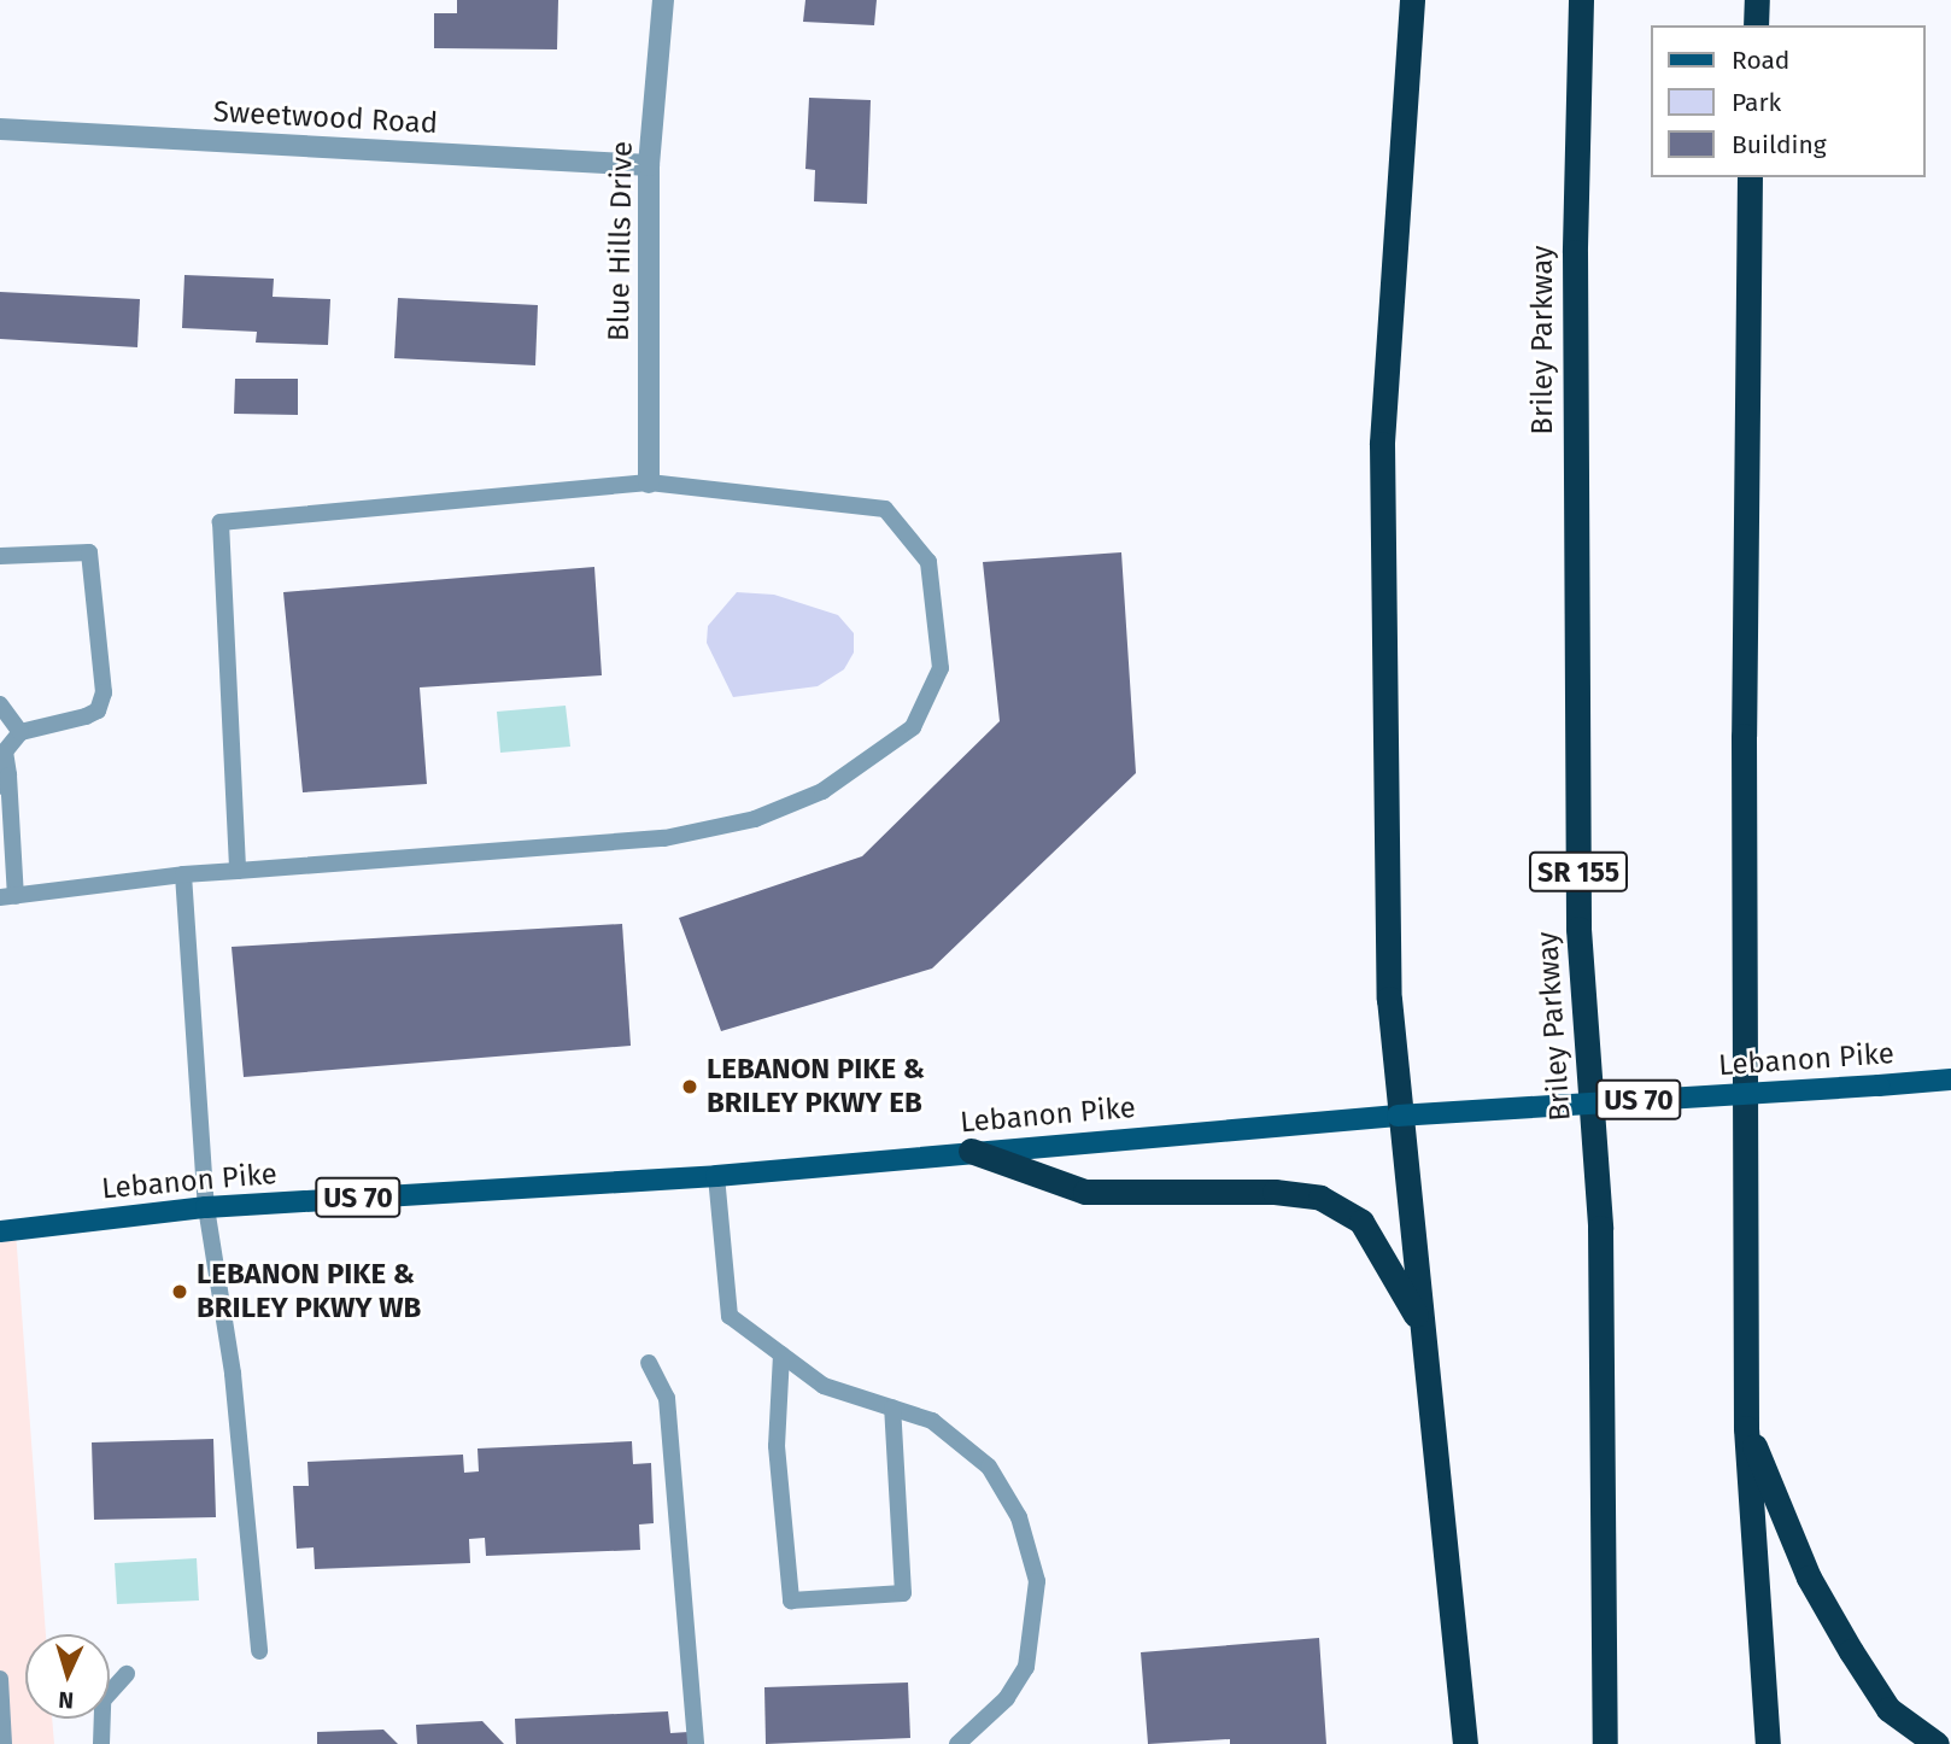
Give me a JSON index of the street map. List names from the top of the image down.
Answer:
{
  "streets": {
    "highway": ["Briley Parkway", "SR 155"],
    "main road": ["Lebanon Pike", "US 70"],
    "street": ["Sweetwood Road", "Blue Hills Drive"]
  },
  "crossings": [
    ["Sweetwood Road", "Blue Hills Drive"]
  ],
  "places": ["LEBANON PIKE & BRILEY PKWY EB", "LEBANON PIKE & BRILEY PKWY WB"],
  "legend": ["Road", "Park", "Building"],
  "north": "bottom"
}
